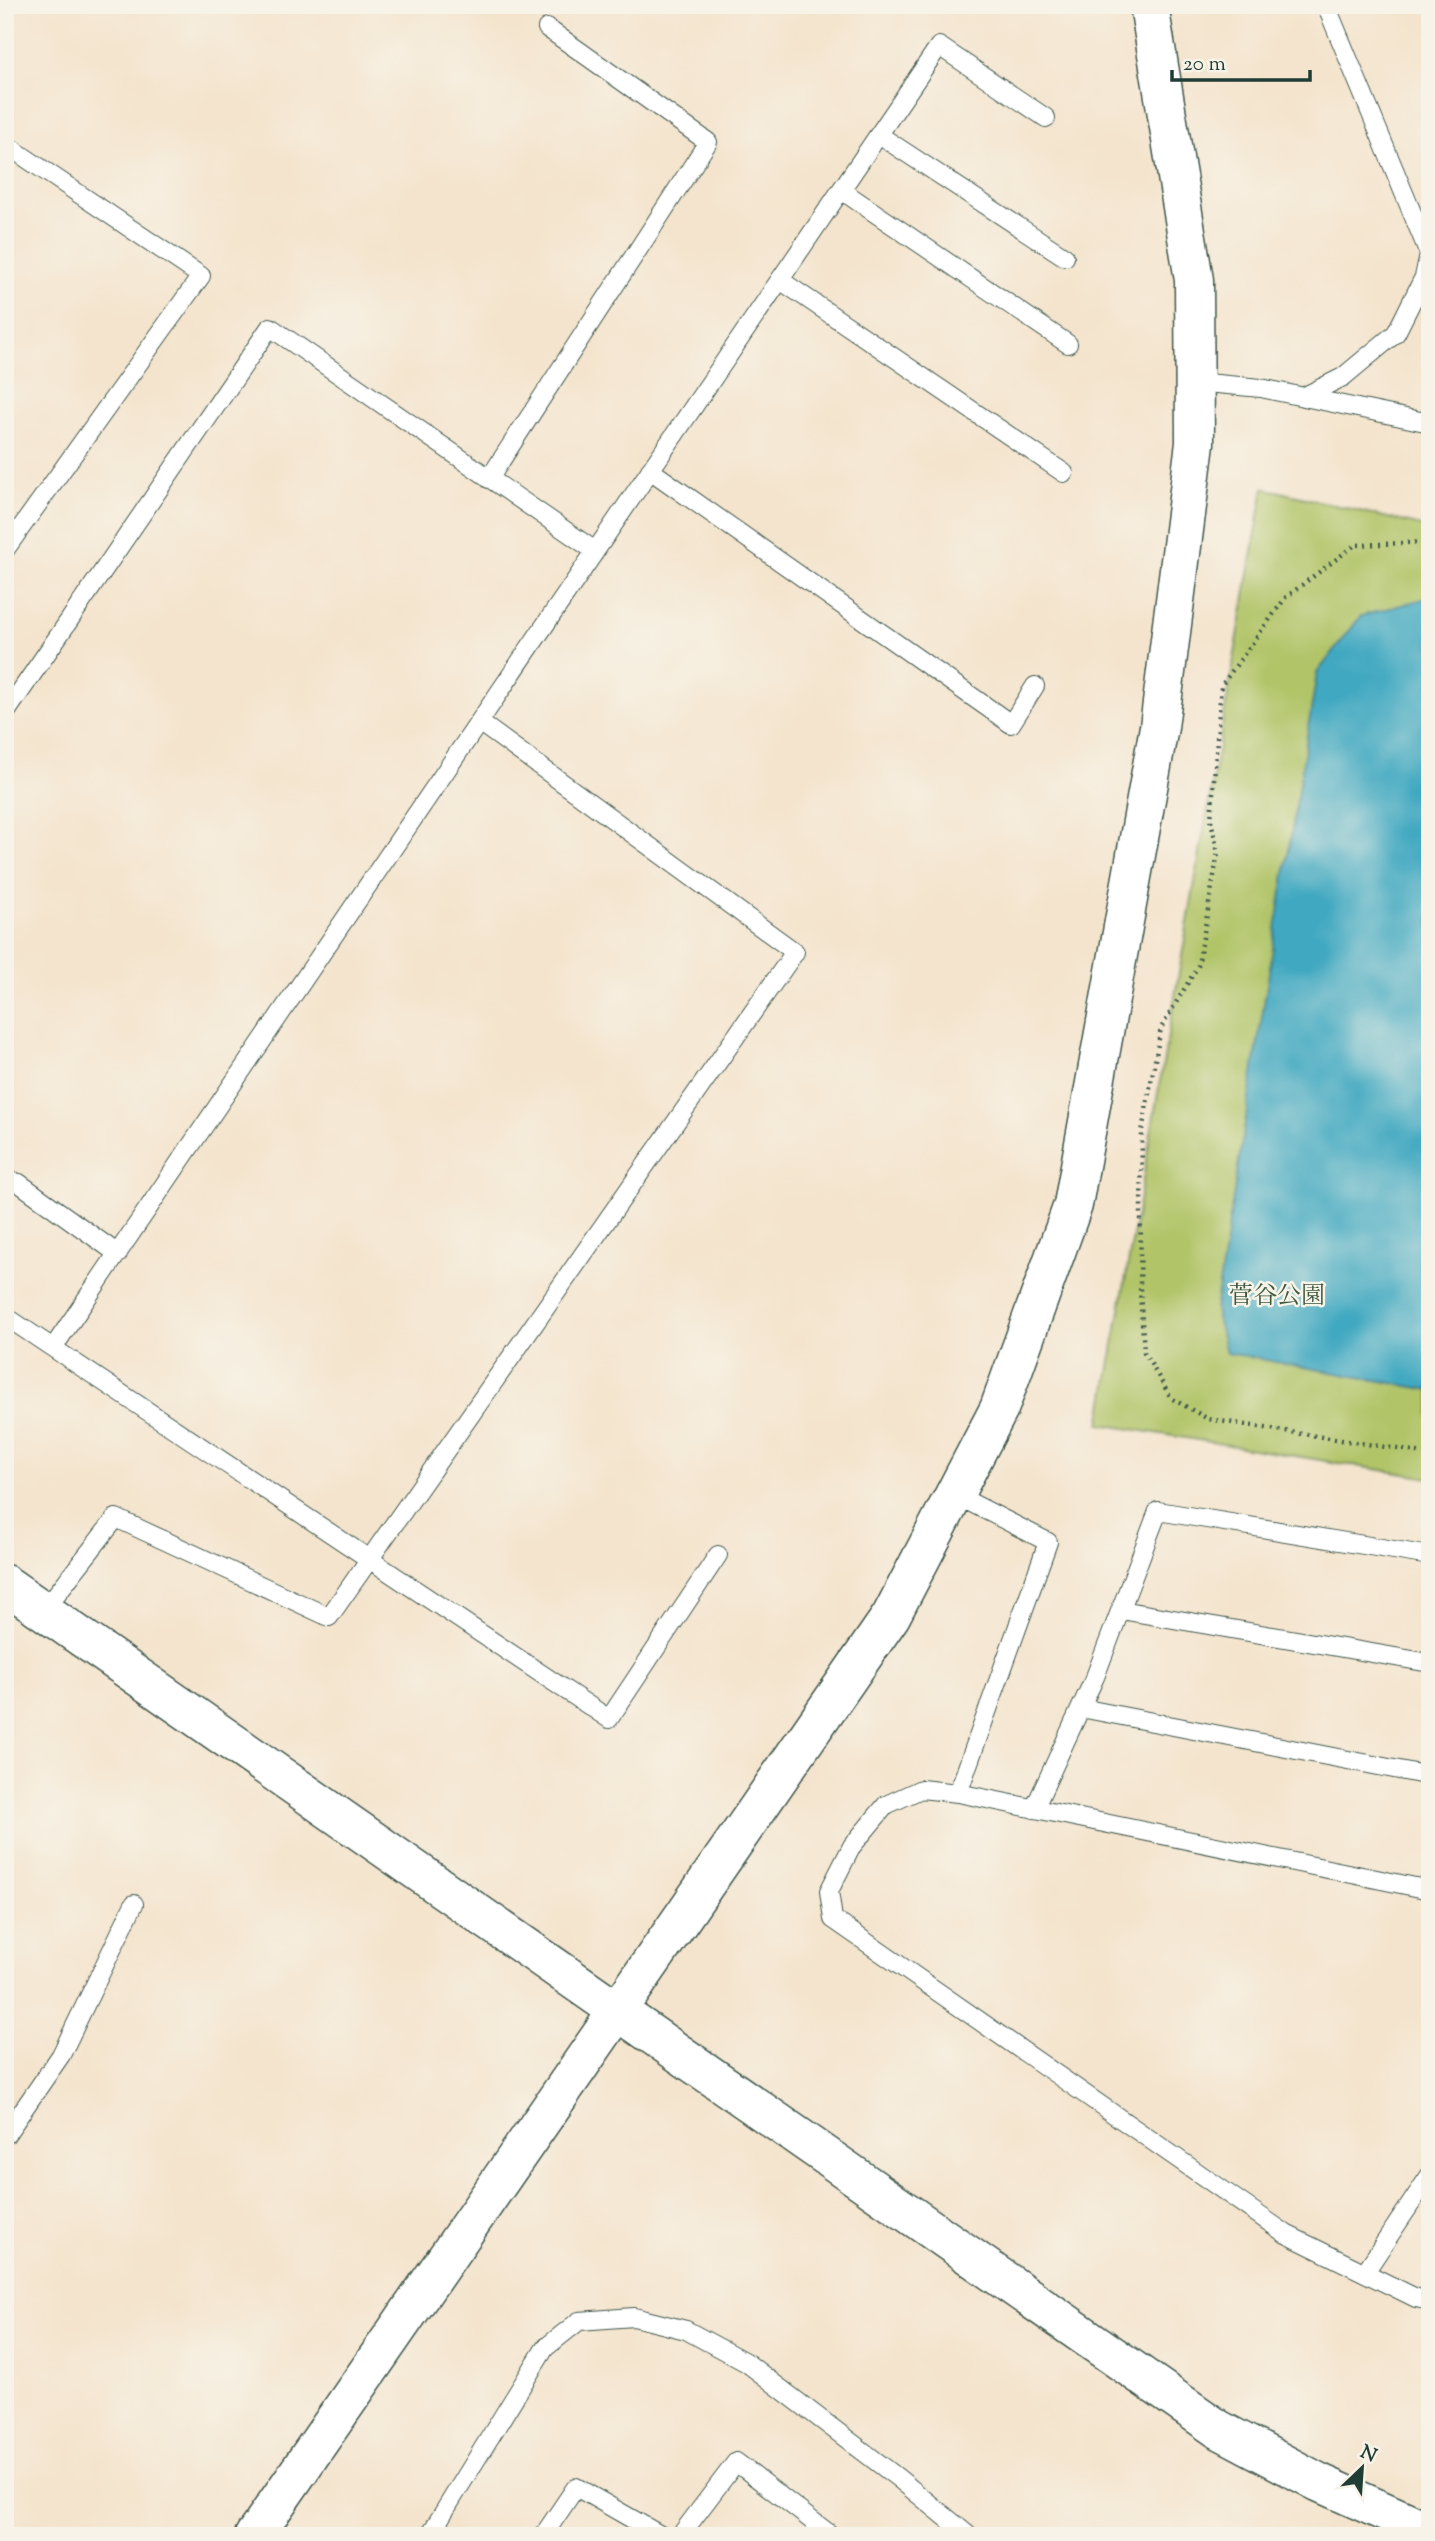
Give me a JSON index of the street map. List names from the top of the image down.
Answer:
{
  "parks": ["菅谷公園"],
  "scale_bar": "20 m",
  "north": "top right"
}
